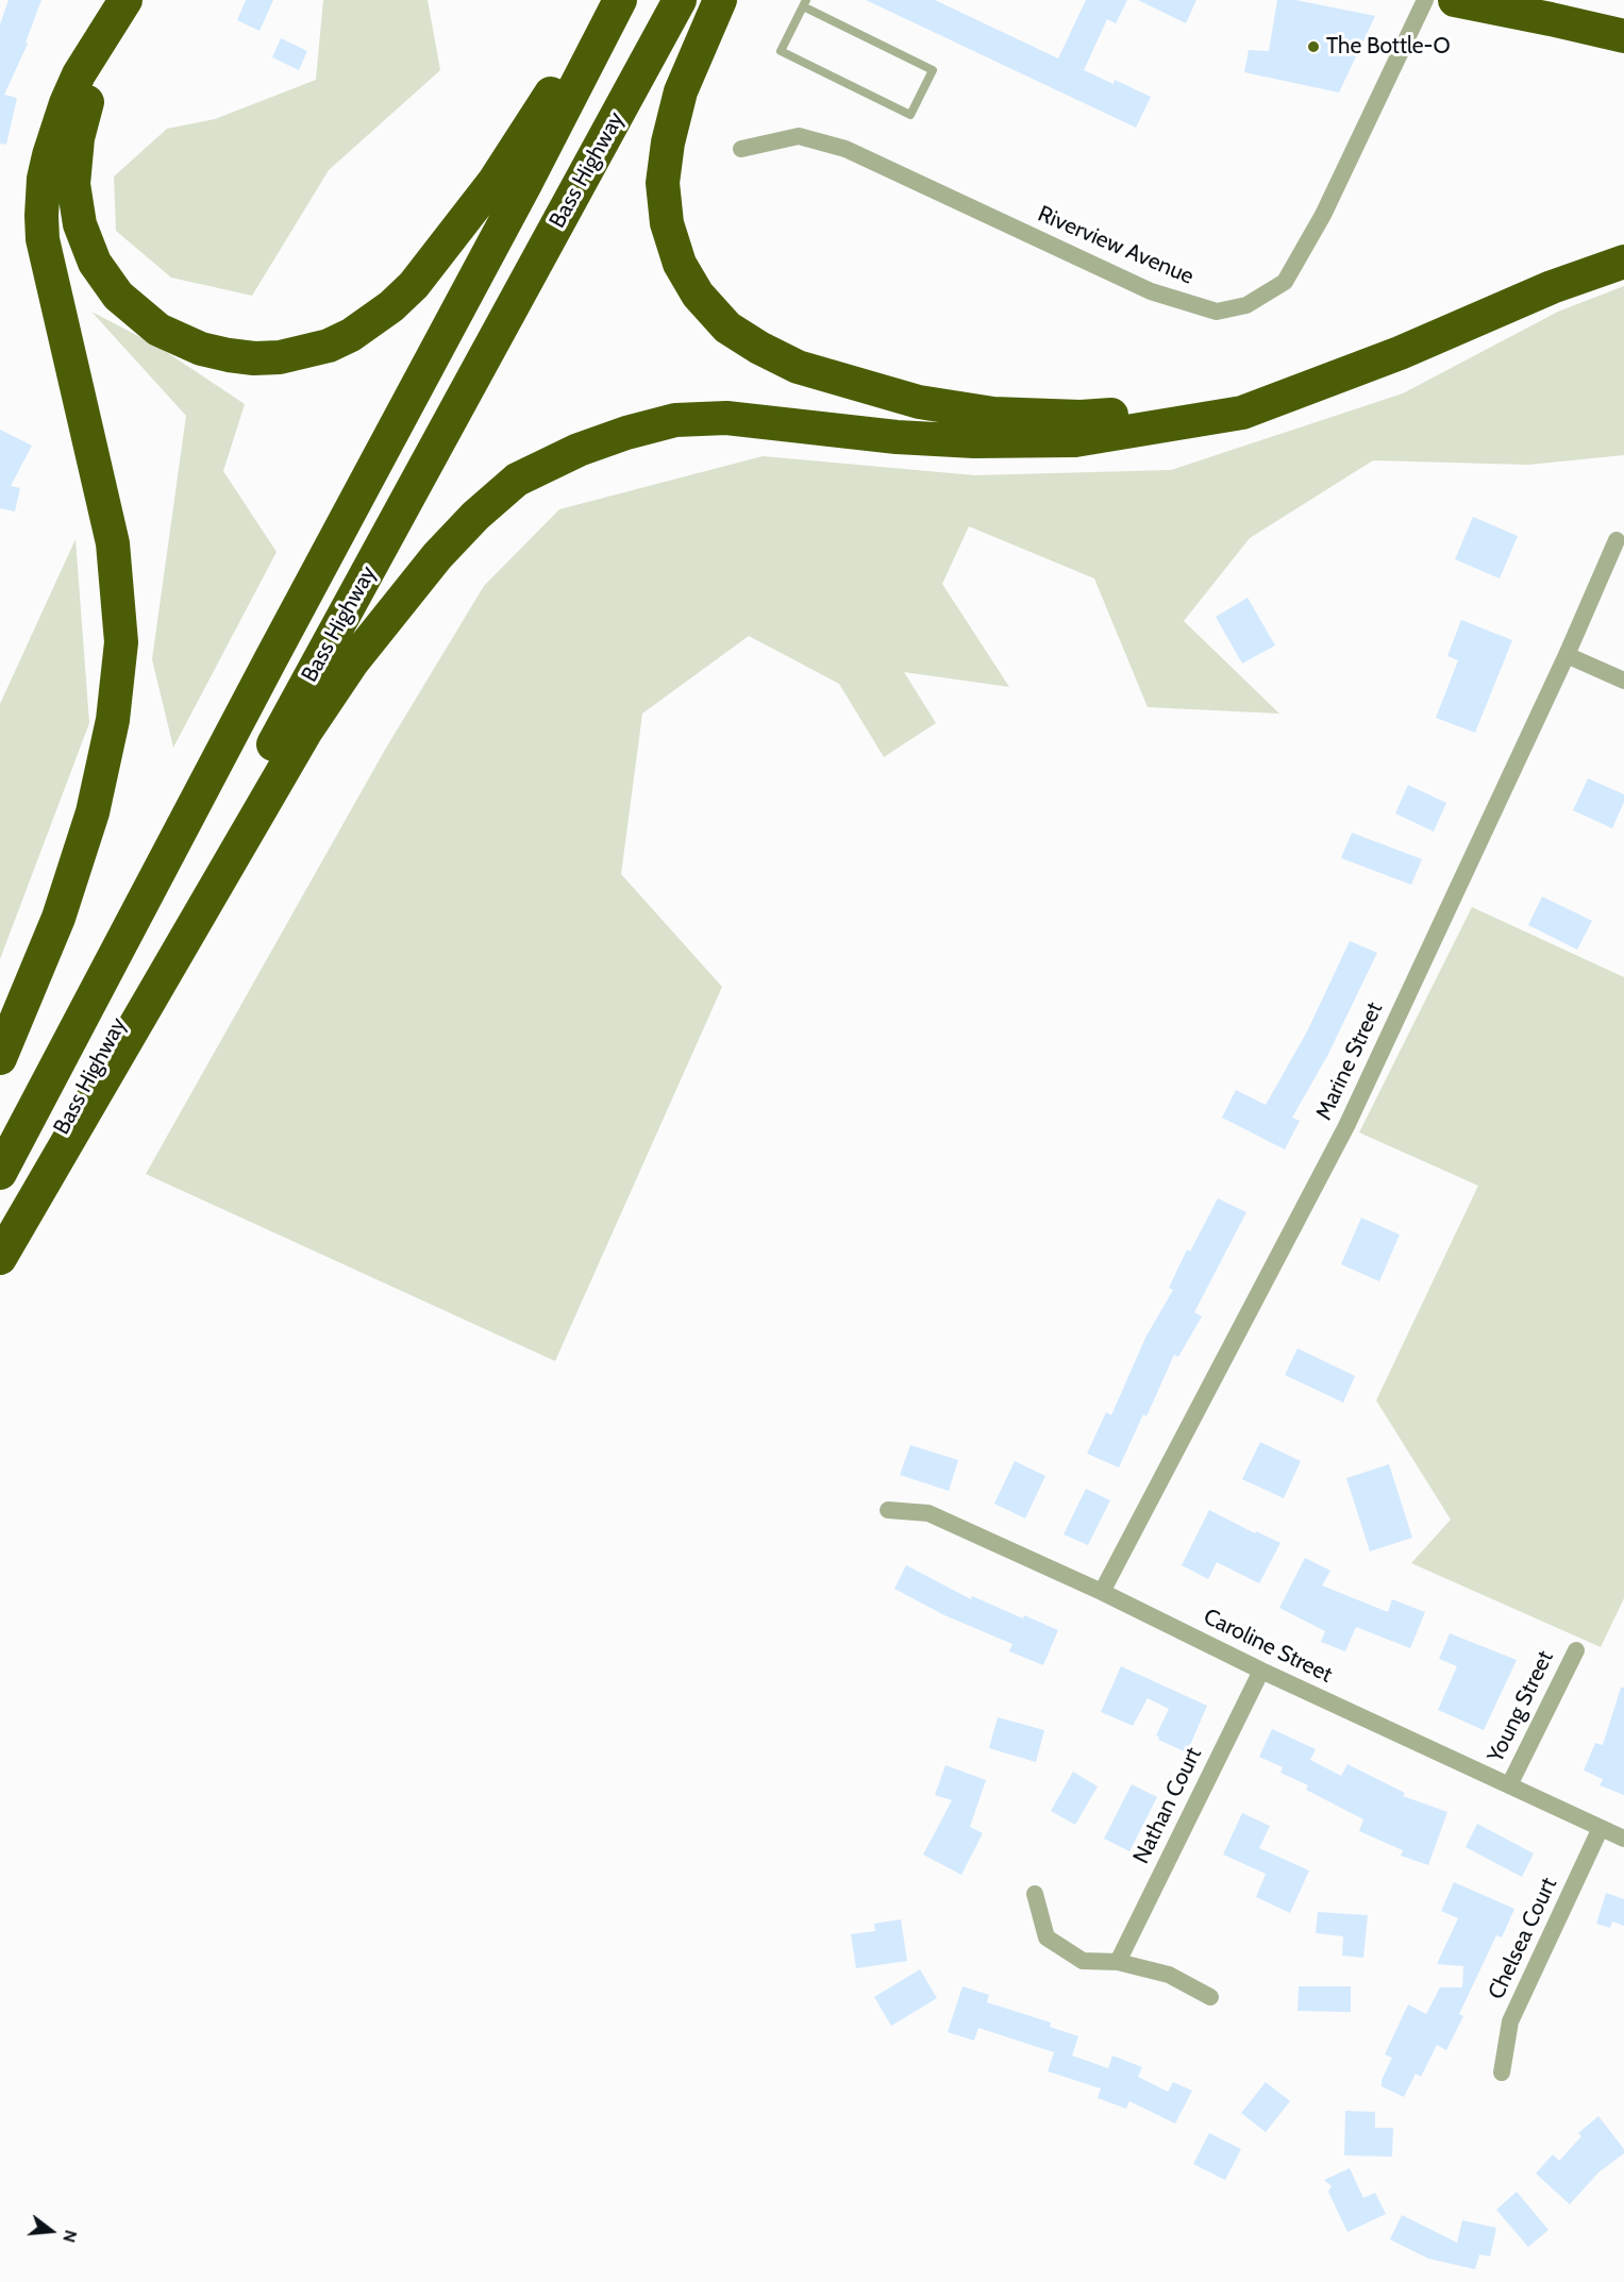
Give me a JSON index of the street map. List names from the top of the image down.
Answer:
{
  "streets": {
    "highway": ["Bass Highway"],
    "street": [
      "Riverview Avenue",
      "Marine Street",
      "Caroline Street",
      "Young Street",
      "Nathan Court",
      "Chelsea Court"
    ]
  },
  "crossings": [
    ["Marine Street", "Caroline Street"],
    ["Caroline Street", "Young Street"],
    ["Caroline Street", "Nathan Court"],
    ["Caroline Street", "Chelsea Court"]
  ],
  "places": ["The Bottle-O"],
  "north": "right"
}
